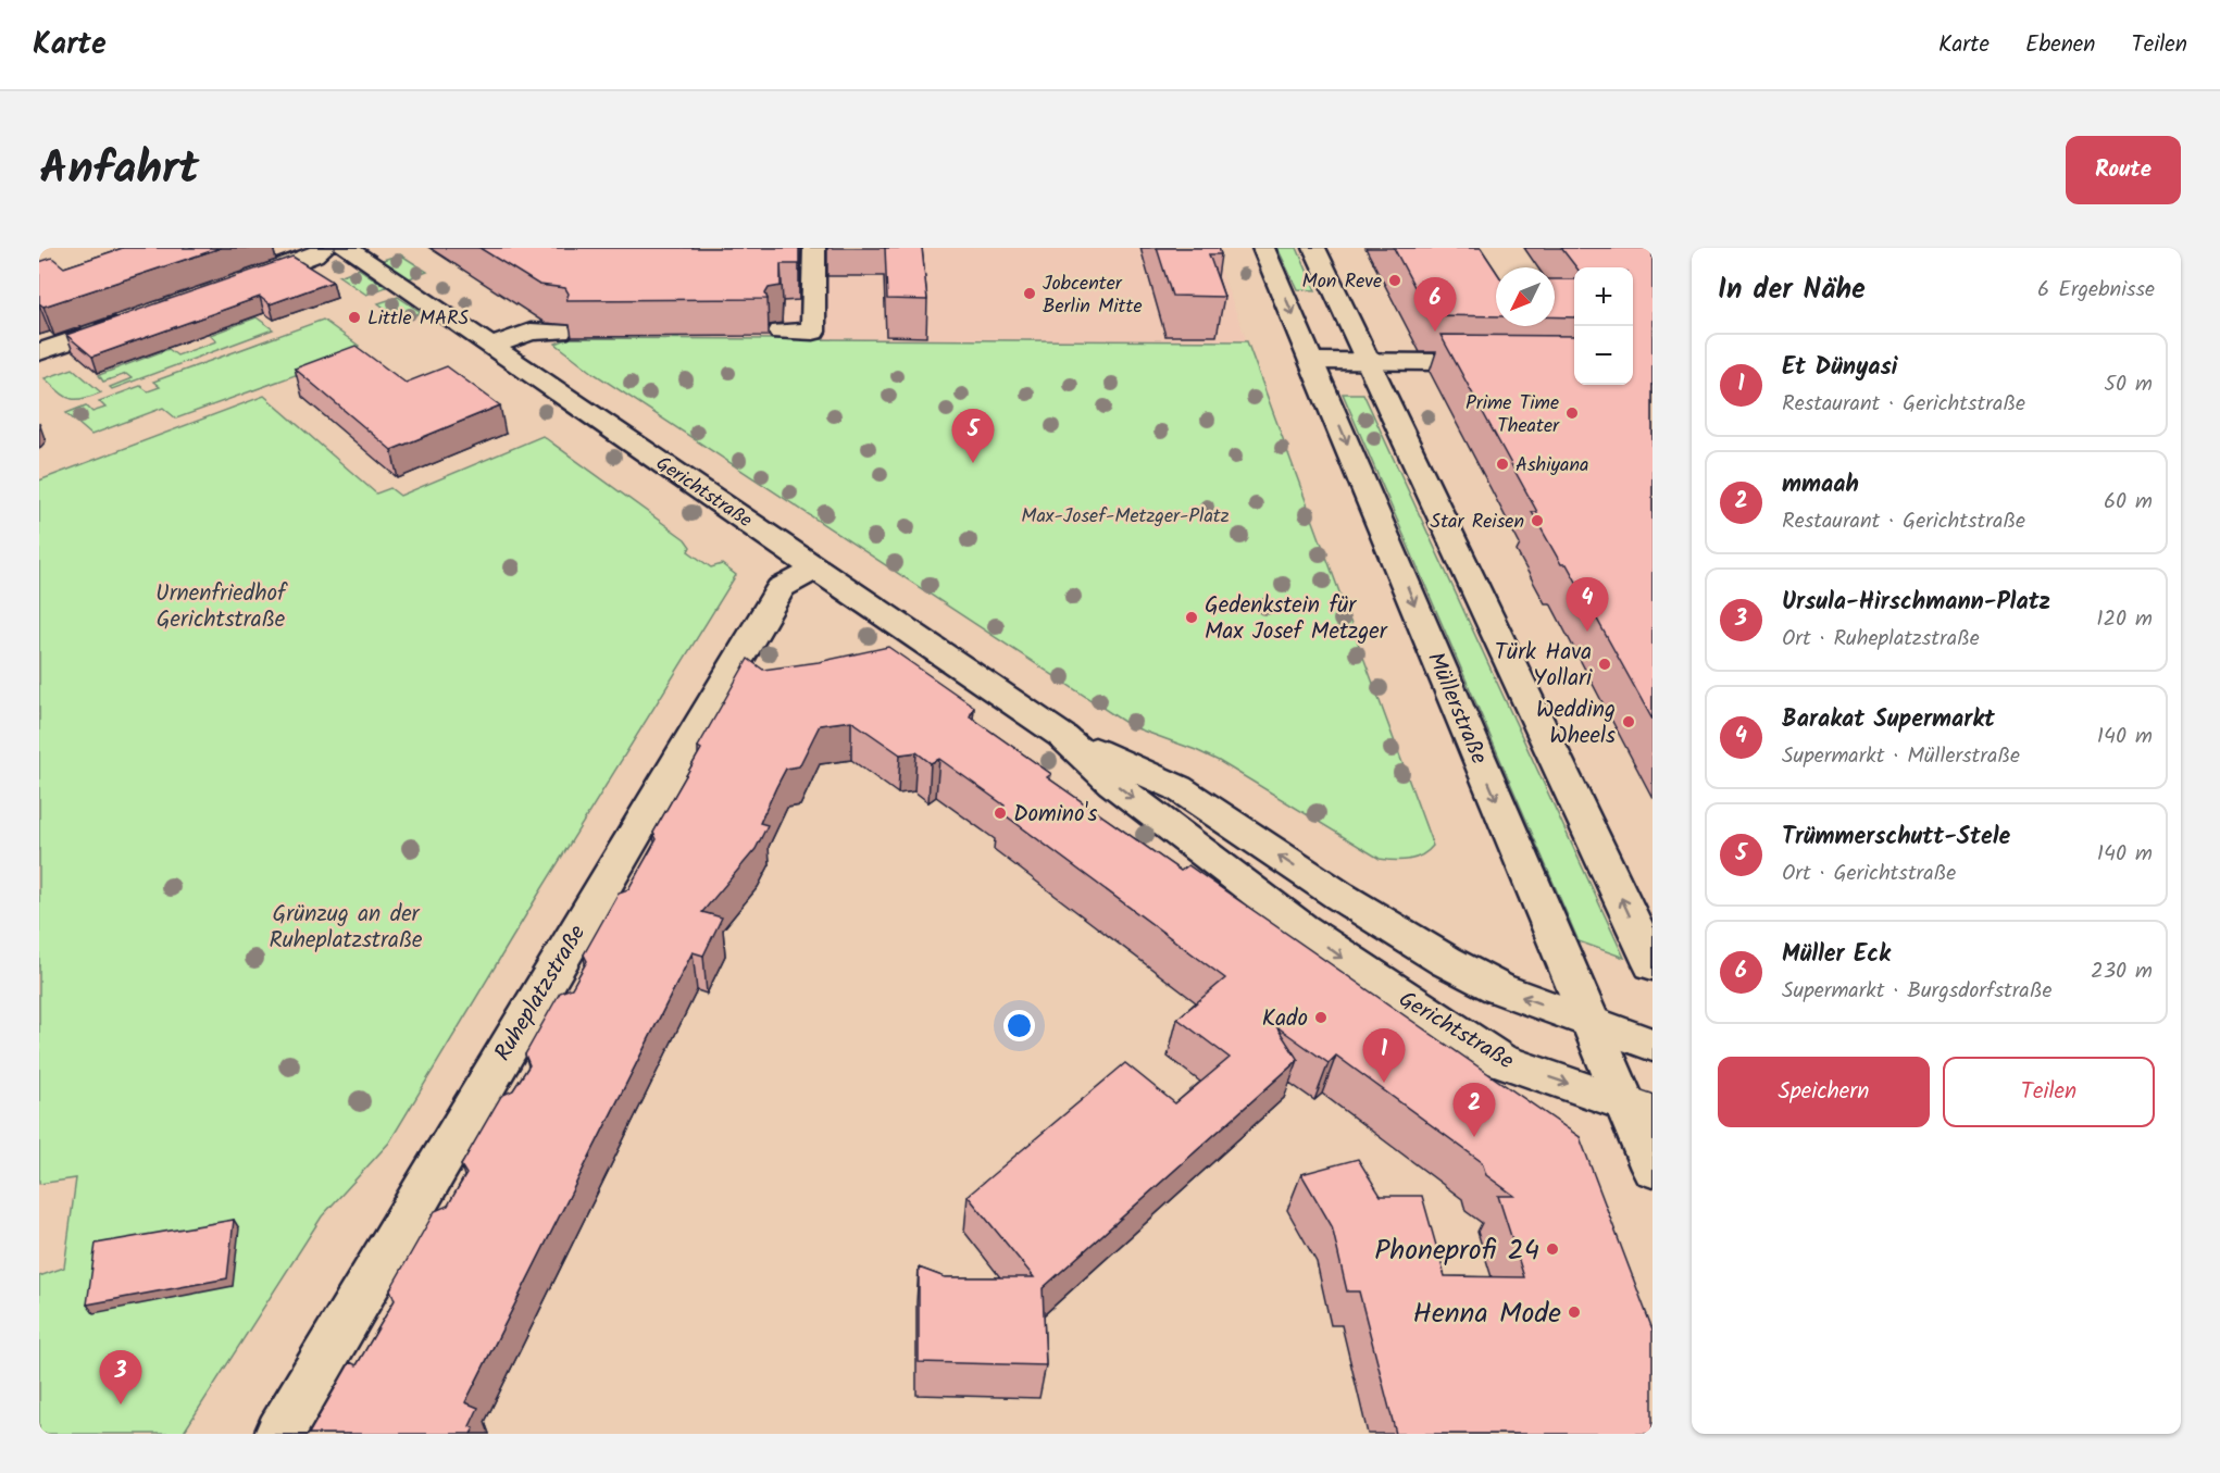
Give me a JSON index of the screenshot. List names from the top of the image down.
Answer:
{
  "streets": {
    "street": ["Gerichtstraße", "Müllerstraße", "Ruheplatzstraße"]
  },
  "crossings": [
    ["Gerichtstraße", "Müllerstraße"],
    ["Gerichtstraße", "Ruheplatzstraße"]
  ],
  "parks": ["Max-Josef-Metzger-Platz", "Urnenfriedhof Gerichtstraße", "Grünzug an der Ruheplatzstraße"],
  "places": [
    "Mon Reve",
    "Jobcenter Berlin Mitte",
    "Little MARS",
    "Prime Time Theater",
    "Ashiyana",
    "Star Reisen",
    "Gedenkstein für Max Josef Metzger",
    "Türk Hava Yollari",
    "Wedding Wheels",
    "Domino's",
    "Kado",
    "Phoneprofi 24",
    "Henna Mode"
  ],
  "north": "bottom left",
  "page": {
    "header": "Karte",
    "nav": ["Karte", "Ebenen", "Teilen"],
    "title": "Anfahrt",
    "buttons": [
      "Route",
      ["Speichern", "Teilen"]
    ],
    "heading": ["In der Nähe", "6 Ergebnisse"],
    "map_buttons": ["+", "−"],
    "pins": [
      "6",
      "5",
      "4",
      "1",
      "2",
      "3"
    ],
    "list": [
      {
        "mark": "1",
        "name": "Et Dünyasi",
        "note": "Restaurant · Gerichtstraße",
        "value": "50 m"
      },
      {
        "mark": "2",
        "name": "mmaah",
        "note": "Restaurant · Gerichtstraße",
        "value": "60 m"
      },
      {
        "mark": "3",
        "name": "Ursula-Hirschmann-Platz",
        "note": "Ort · Ruheplatzstraße",
        "value": "120 m"
      },
      {
        "mark": "4",
        "name": "Barakat Supermarkt",
        "note": "Supermarkt · Müllerstraße",
        "value": "140 m"
      },
      {
        "mark": "5",
        "name": "Trümmerschutt-Stele",
        "note": "Ort · Gerichtstraße",
        "value": "140 m"
      },
      {
        "mark": "6",
        "name": "Müller Eck",
        "note": "Supermarkt · Burgsdorfstraße",
        "value": "230 m"
      }
    ]
  }
}
